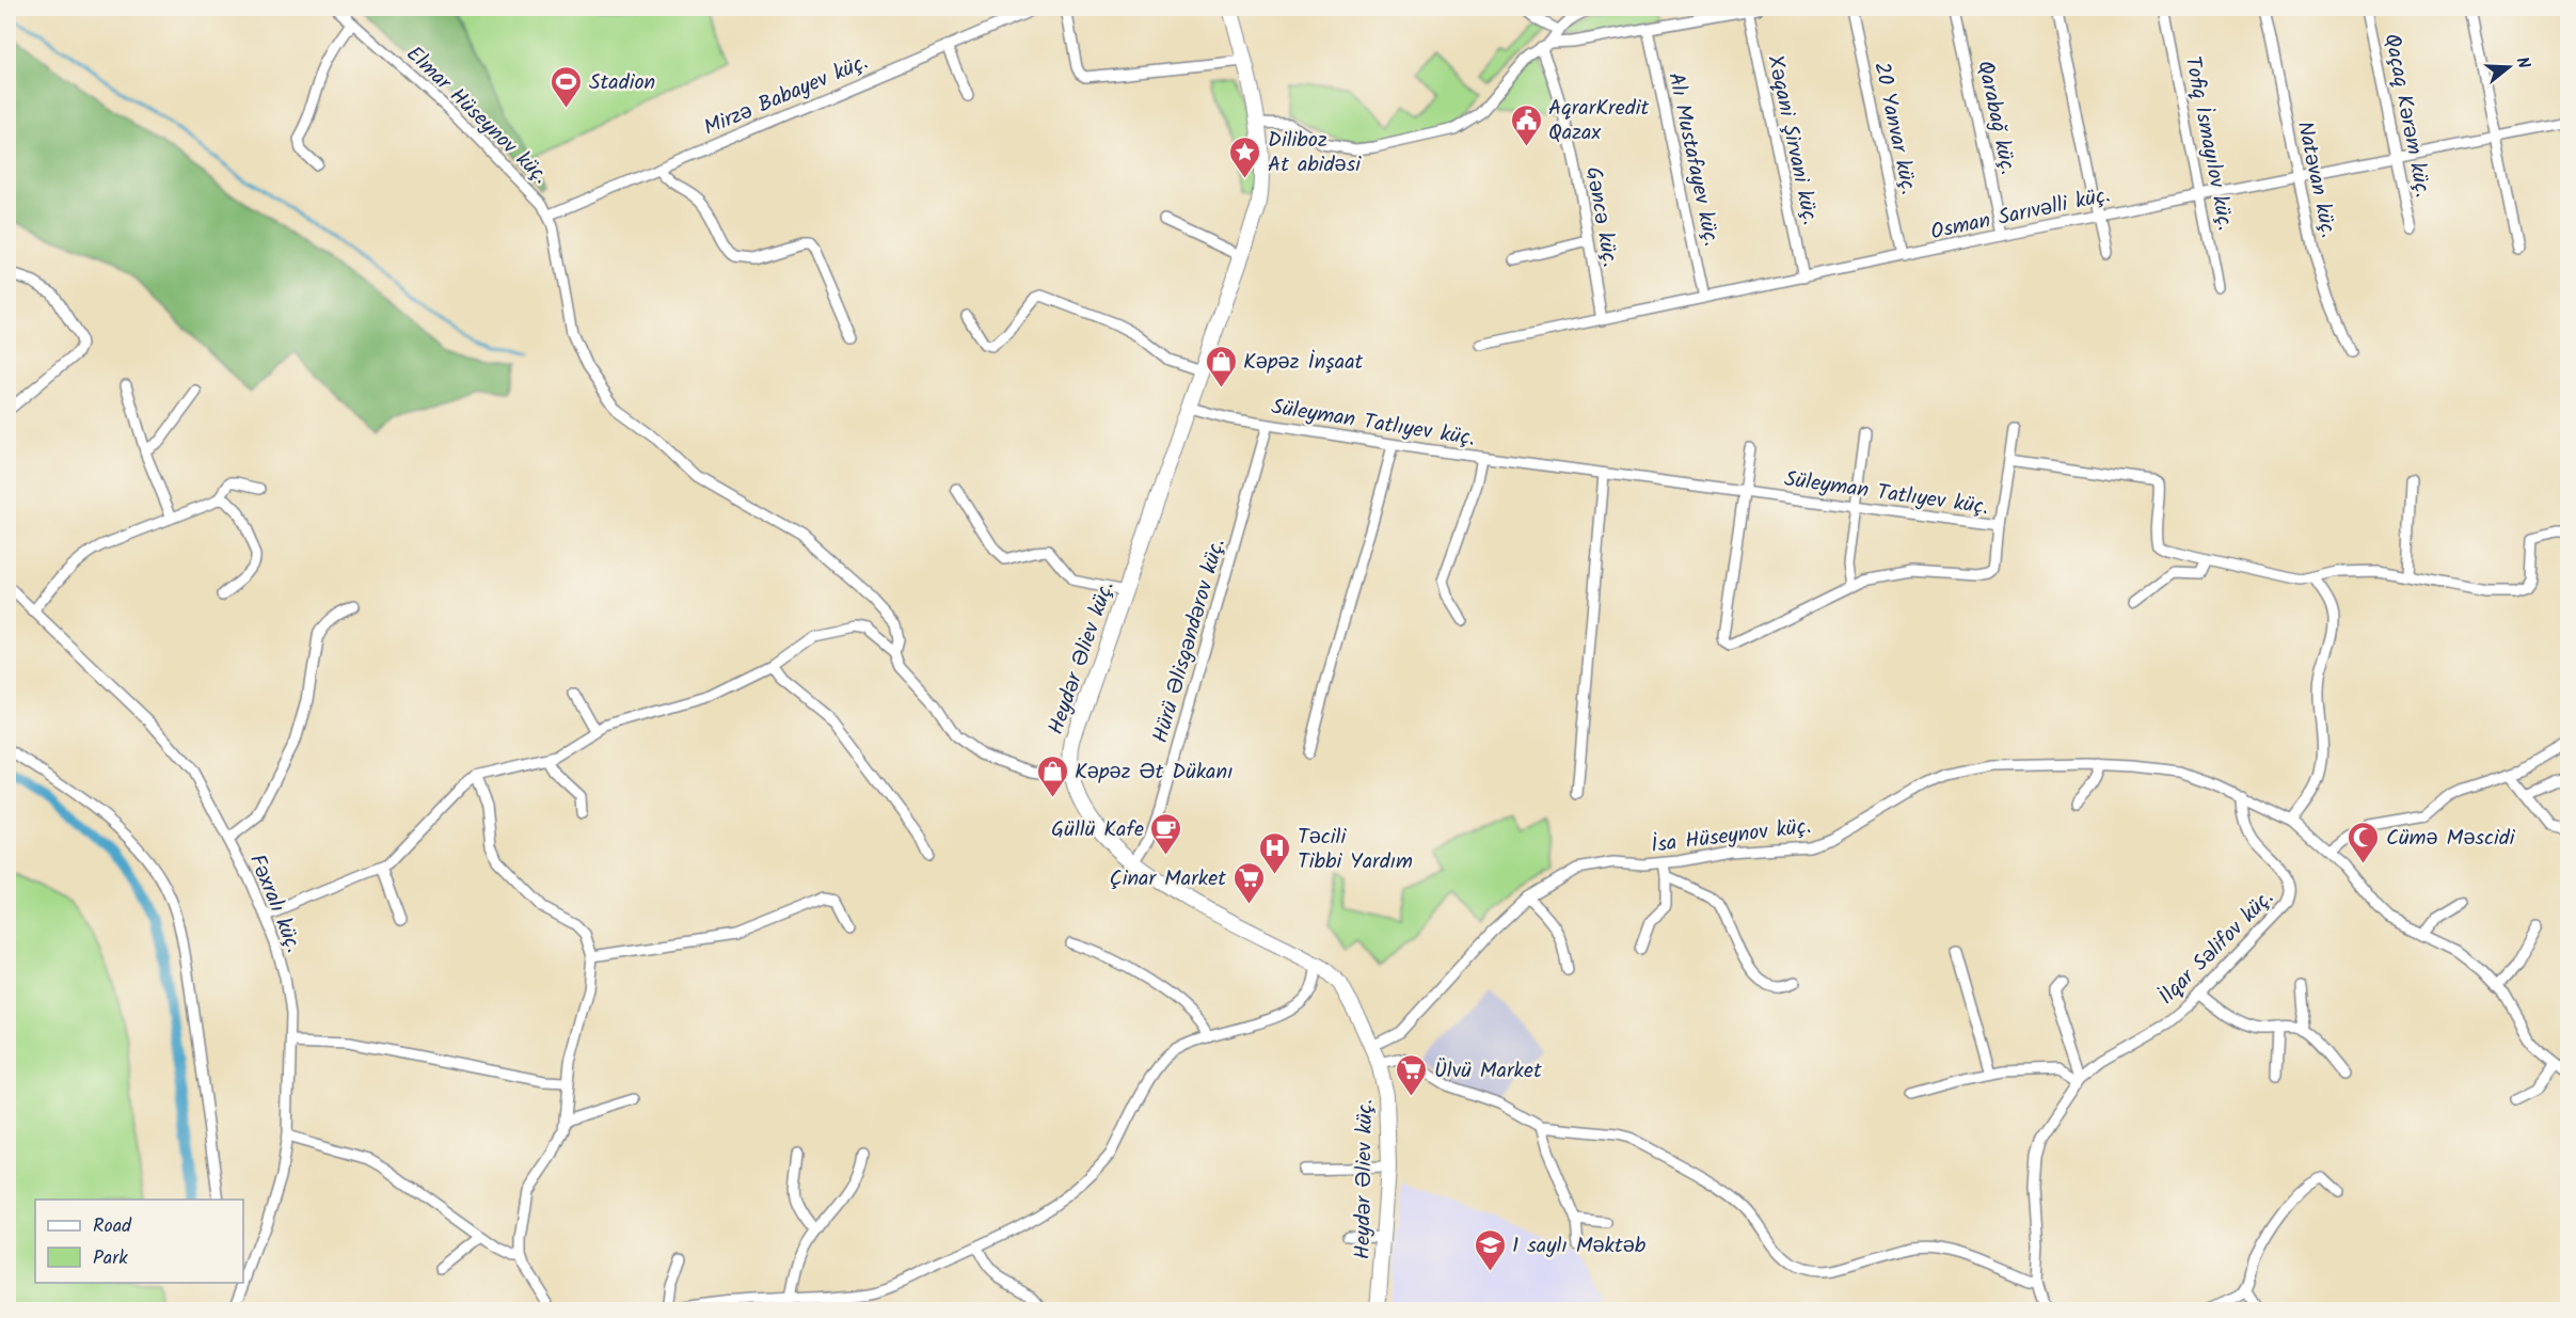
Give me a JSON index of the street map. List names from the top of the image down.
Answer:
{
  "streets": {
    "main road": ["Heydər Əliev küç."],
    "street": [
      "Mirzə Babayev küç.",
      "Elmar Hüseynov küç.",
      "Qaçaq Kərəm küç.",
      "Qarabağ küç.",
      "20 Yanvar küç.",
      "Xəqani Şirvani küç.",
      "Tofiq İsmayılov küç.",
      "Alı Mustafayev küç.",
      "Natəvan küç.",
      "Osman Sarıvəlli küç.",
      "Gəncə küç.",
      "Süleyman Tatlıyev küç.",
      "Hürü Əlisgəndərov küç.",
      "İsa Hüseynov küç.",
      "Fəxralı küç.",
      "İlqar Səlifov küç."
    ]
  },
  "crossings": [
    ["Mirzə Babayev küç.", "Elmar Hüseynov küç."],
    ["Qaçaq Kərəm küç.", "Osman Sarıvəlli küç."],
    ["Qarabağ küç.", "Osman Sarıvəlli küç."],
    ["20 Yanvar küç.", "Osman Sarıvəlli küç."],
    ["Xəqani Şirvani küç.", "Osman Sarıvəlli küç."],
    ["Tofiq İsmayılov küç.", "Osman Sarıvəlli küç."],
    ["Alı Mustafayev küç.", "Osman Sarıvəlli küç."],
    ["Natəvan küç.", "Osman Sarıvəlli küç."],
    ["Osman Sarıvəlli küç.", "Gəncə küç."],
    ["Süleyman Tatlıyev küç.", "Hürü Əlisgəndərov küç."],
    ["Süleyman Tatlıyev küç.", "Heydər Əliev küç."],
    ["Hürü Əlisgəndərov küç.", "Heydər Əliev küç."],
    ["Heydər Əliev küç.", "İsa Hüseynov küç."],
    ["İsa Hüseynov küç.", "İlqar Səlifov küç."]
  ],
  "places": {
    "sports": ["Stadion"],
    "public building": ["AqrarKredit Qazax"],
    "place": ["Diliboz At abidəsi"],
    "shop": ["Kəpəz İnşaat", "Kəpəz Ət Dükanı"],
    "cafe": ["Güllü Kafe"],
    "mosque": ["Cümə Məscidi"],
    "hospital": ["Təcili Tibbi Yardım"],
    "supermarket": ["Çinar Market", "Ülvü Market"],
    "school or university": ["1 saylı Məktəb"]
  },
  "legend": ["Road", "Park"],
  "north": "right"
}
